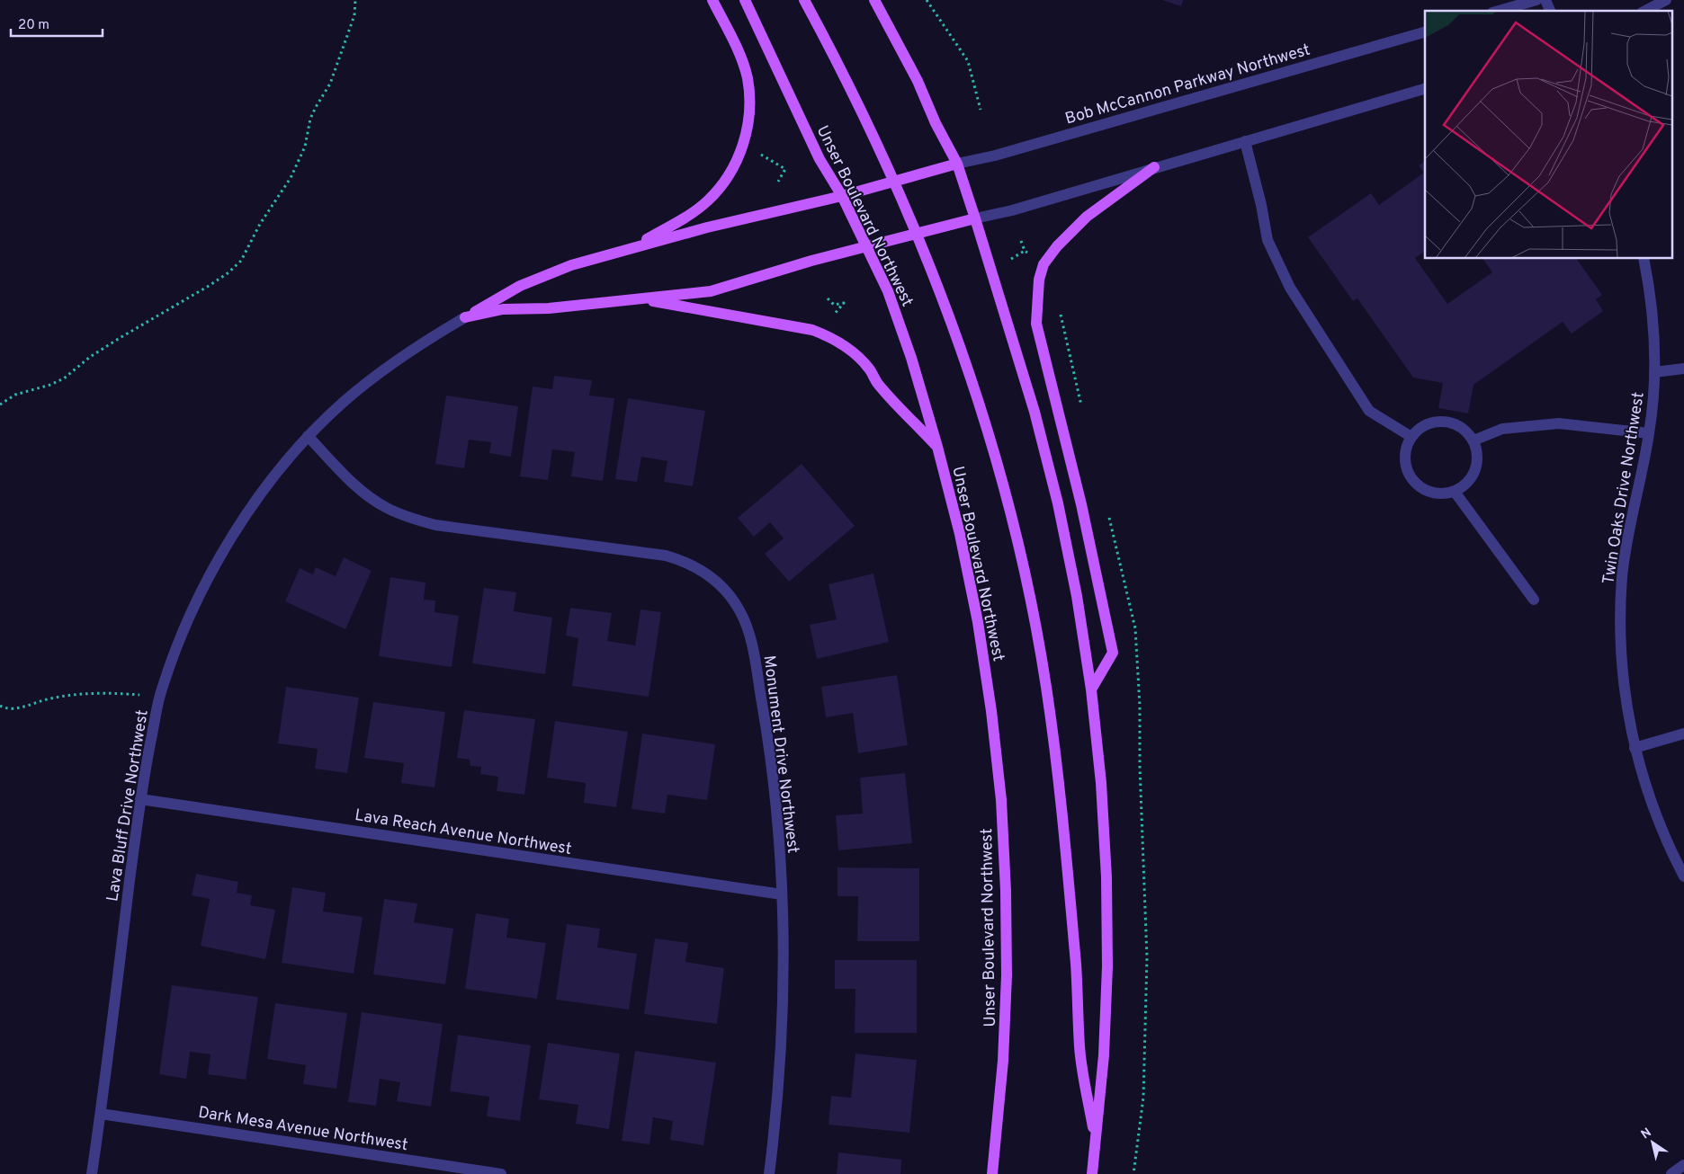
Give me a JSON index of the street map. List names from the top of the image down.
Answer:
{
  "streets": {
    "main road": ["Unser Boulevard Northwest"],
    "street": [
      "Bob McCannon Parkway Northwest",
      "Twin Oaks Drive Northwest",
      "Monument Drive Northwest",
      "Lava Bluff Drive Northwest",
      "Lava Reach Avenue Northwest",
      "Dark Mesa Avenue Northwest"
    ]
  },
  "crossings": [
    ["Monument Drive Northwest", "Lava Bluff Drive Northwest"],
    ["Monument Drive Northwest", "Lava Reach Avenue Northwest"],
    ["Lava Bluff Drive Northwest", "Lava Reach Avenue Northwest"],
    ["Lava Bluff Drive Northwest", "Dark Mesa Avenue Northwest"]
  ],
  "scale_bar": "20 m",
  "north": "top left"
}
